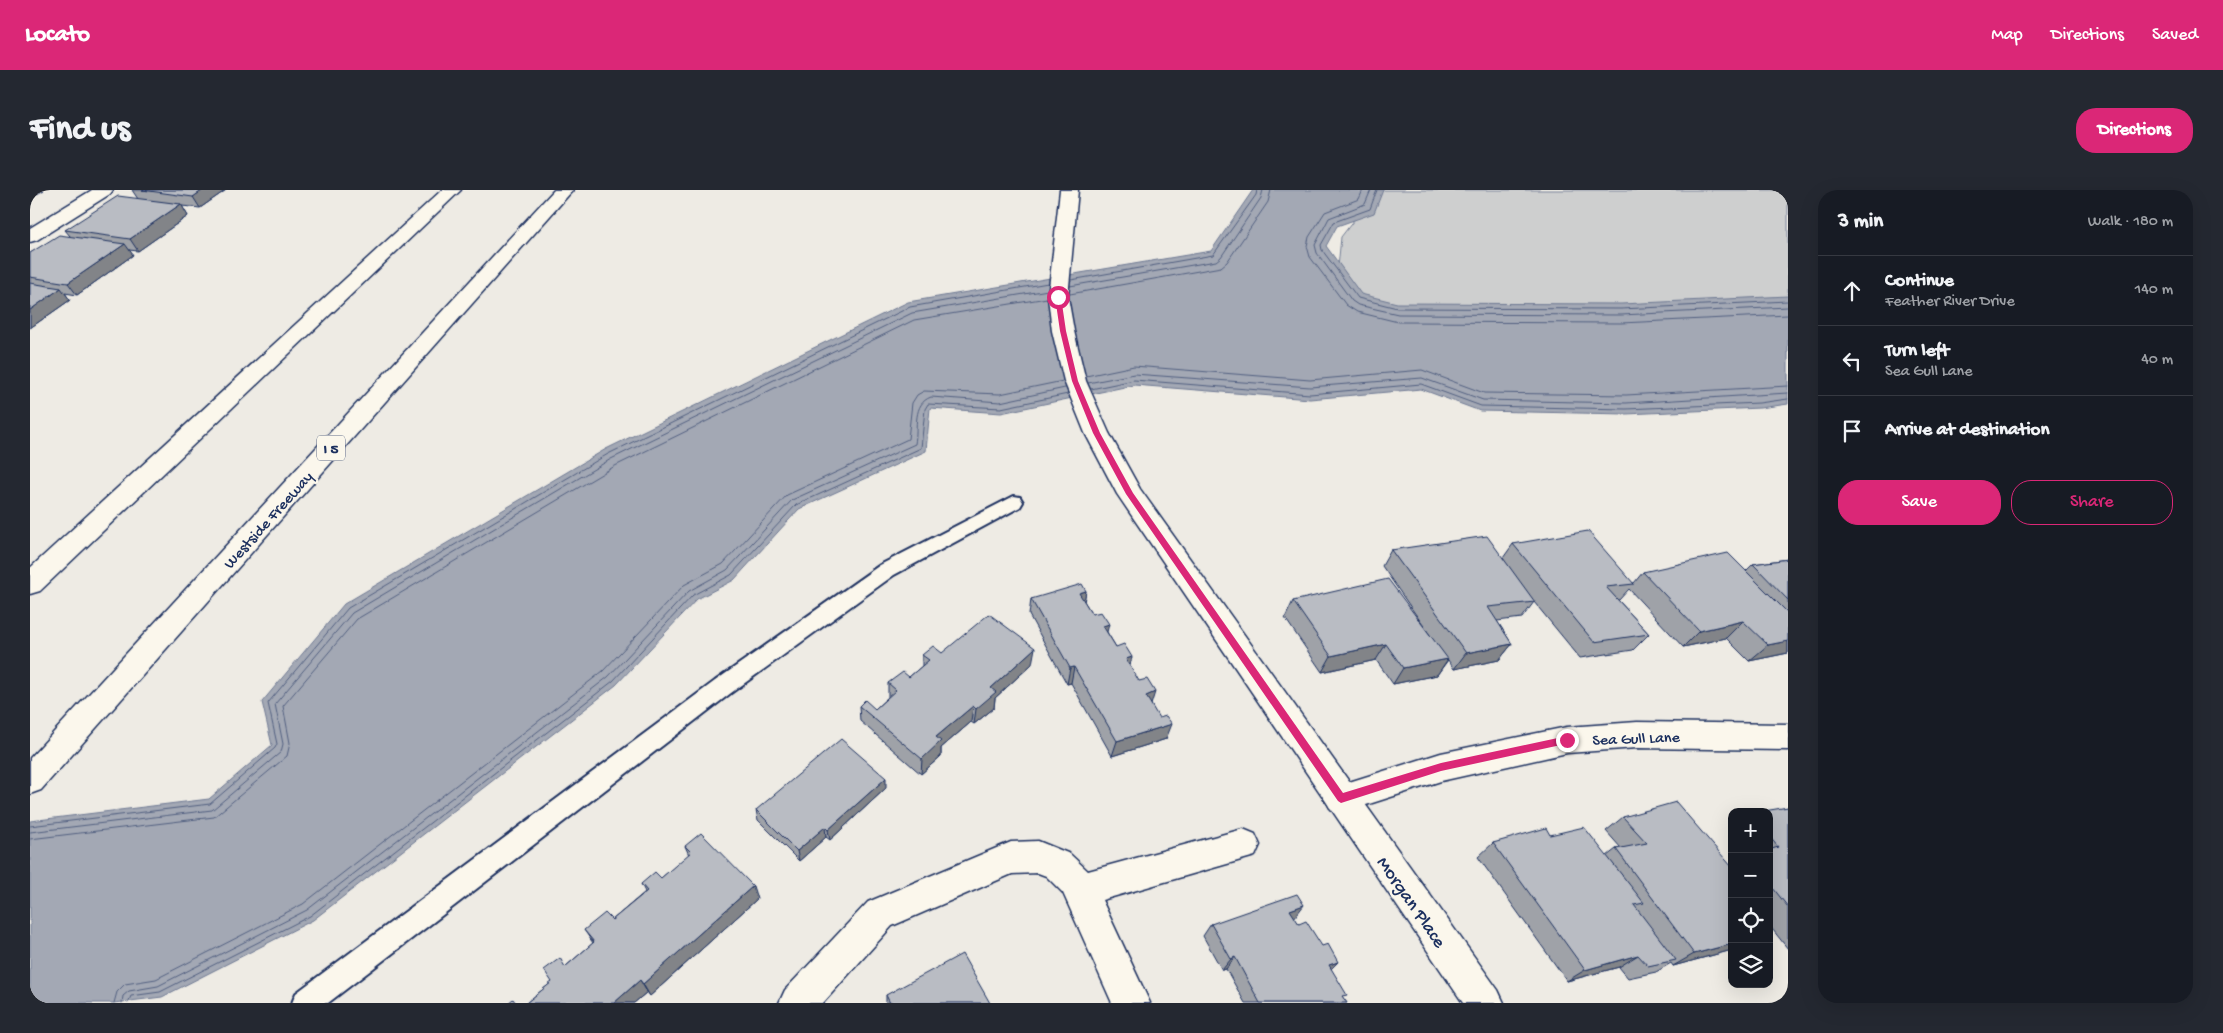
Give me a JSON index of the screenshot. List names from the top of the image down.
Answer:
{
  "streets": {
    "main road": [
      "I 5",
      "Westside Freeway",
      "Sea Gull Lane",
      "Morgan Place"
    ]
  },
  "crossings": [
    ["Sea Gull Lane", "Morgan Place"]
  ],
  "page": {
    "header": "Locato",
    "nav": ["Map", "Directions", "Saved"],
    "buttons": [
      "Directions",
      ["Save", "Share"]
    ],
    "title": "Find us",
    "heading": ["3 min", "Walk · 180 m"],
    "list": [
      ["Continue", "Feather River Drive", "140 m"],
      ["Turn left", "Sea Gull Lane", "40 m"],
      "Arrive at destination"
    ],
    "map_buttons": ["+", "−"]
  }
}
